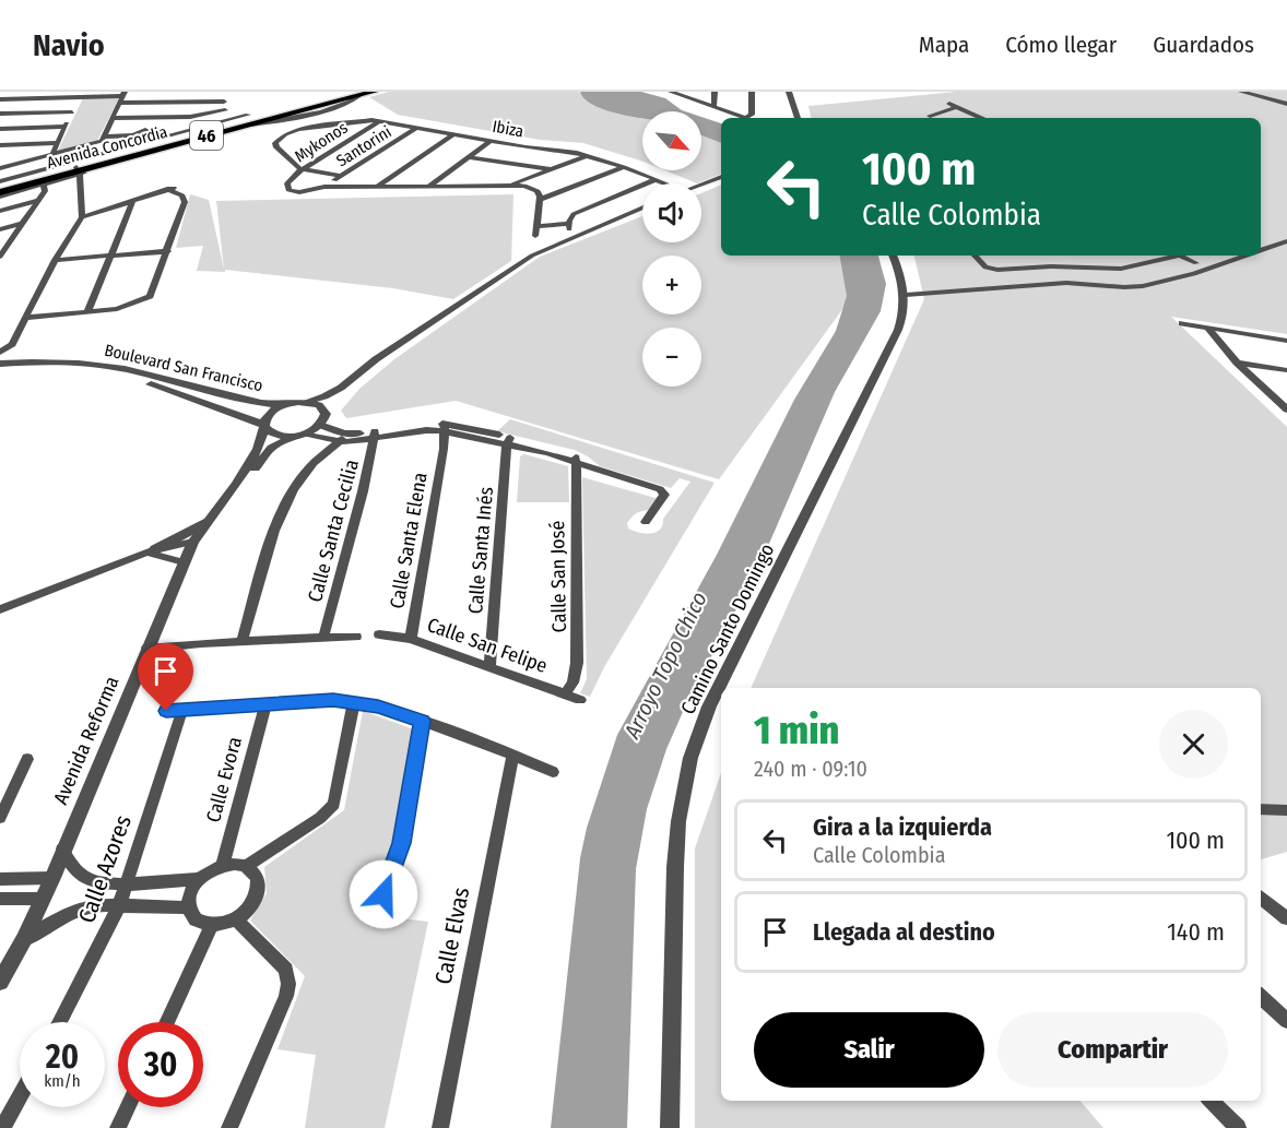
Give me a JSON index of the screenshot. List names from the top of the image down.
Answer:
{
  "streets": {
    "main road": ["46", "Avenida Concordia"],
    "street": [
      "Ibiza",
      "Mykonos",
      "Santorini",
      "Boulevard San Francisco",
      "Calle Santa Cecilia",
      "Calle Santa Elena",
      "Calle Santa Inés",
      "Calle San José",
      "Camino Santo Domingo",
      "Calle San Felipe",
      "Avenida Reforma",
      "Calle Evora",
      "Calle Azores",
      "Calle Elvas"
    ]
  },
  "crossings": [
    ["Ibiza", "Mykonos"],
    ["Ibiza", "Santorini"],
    ["Mykonos", "Santorini"],
    ["Boulevard San Francisco", "Avenida Reforma"],
    ["Calle Santa Elena", "Calle San Felipe"],
    ["Calle Santa Inés", "Calle San Felipe"],
    ["Calle San José", "Calle San Felipe"]
  ],
  "water": ["Arroyo Topo Chico"],
  "north": "bottom right",
  "page": {
    "header": "Navio",
    "nav": ["Mapa", "Cómo llegar", "Guardados"],
    "map_buttons": ["+", "−"],
    "turn": ["100 m", "Calle Colombia"],
    "heading": ["1 min", "240 m · 09:10"],
    "list": [
      {
        "name": "Gira a la izquierda",
        "note": "Calle Colombia",
        "value": "100 m"
      },
      {
        "name": "Llegada al destino",
        "value": "140 m"
      }
    ],
    "buttons": ["Salir", "Compartir"],
    "speed": "20 km/h",
    "limit": "30"
  }
}
